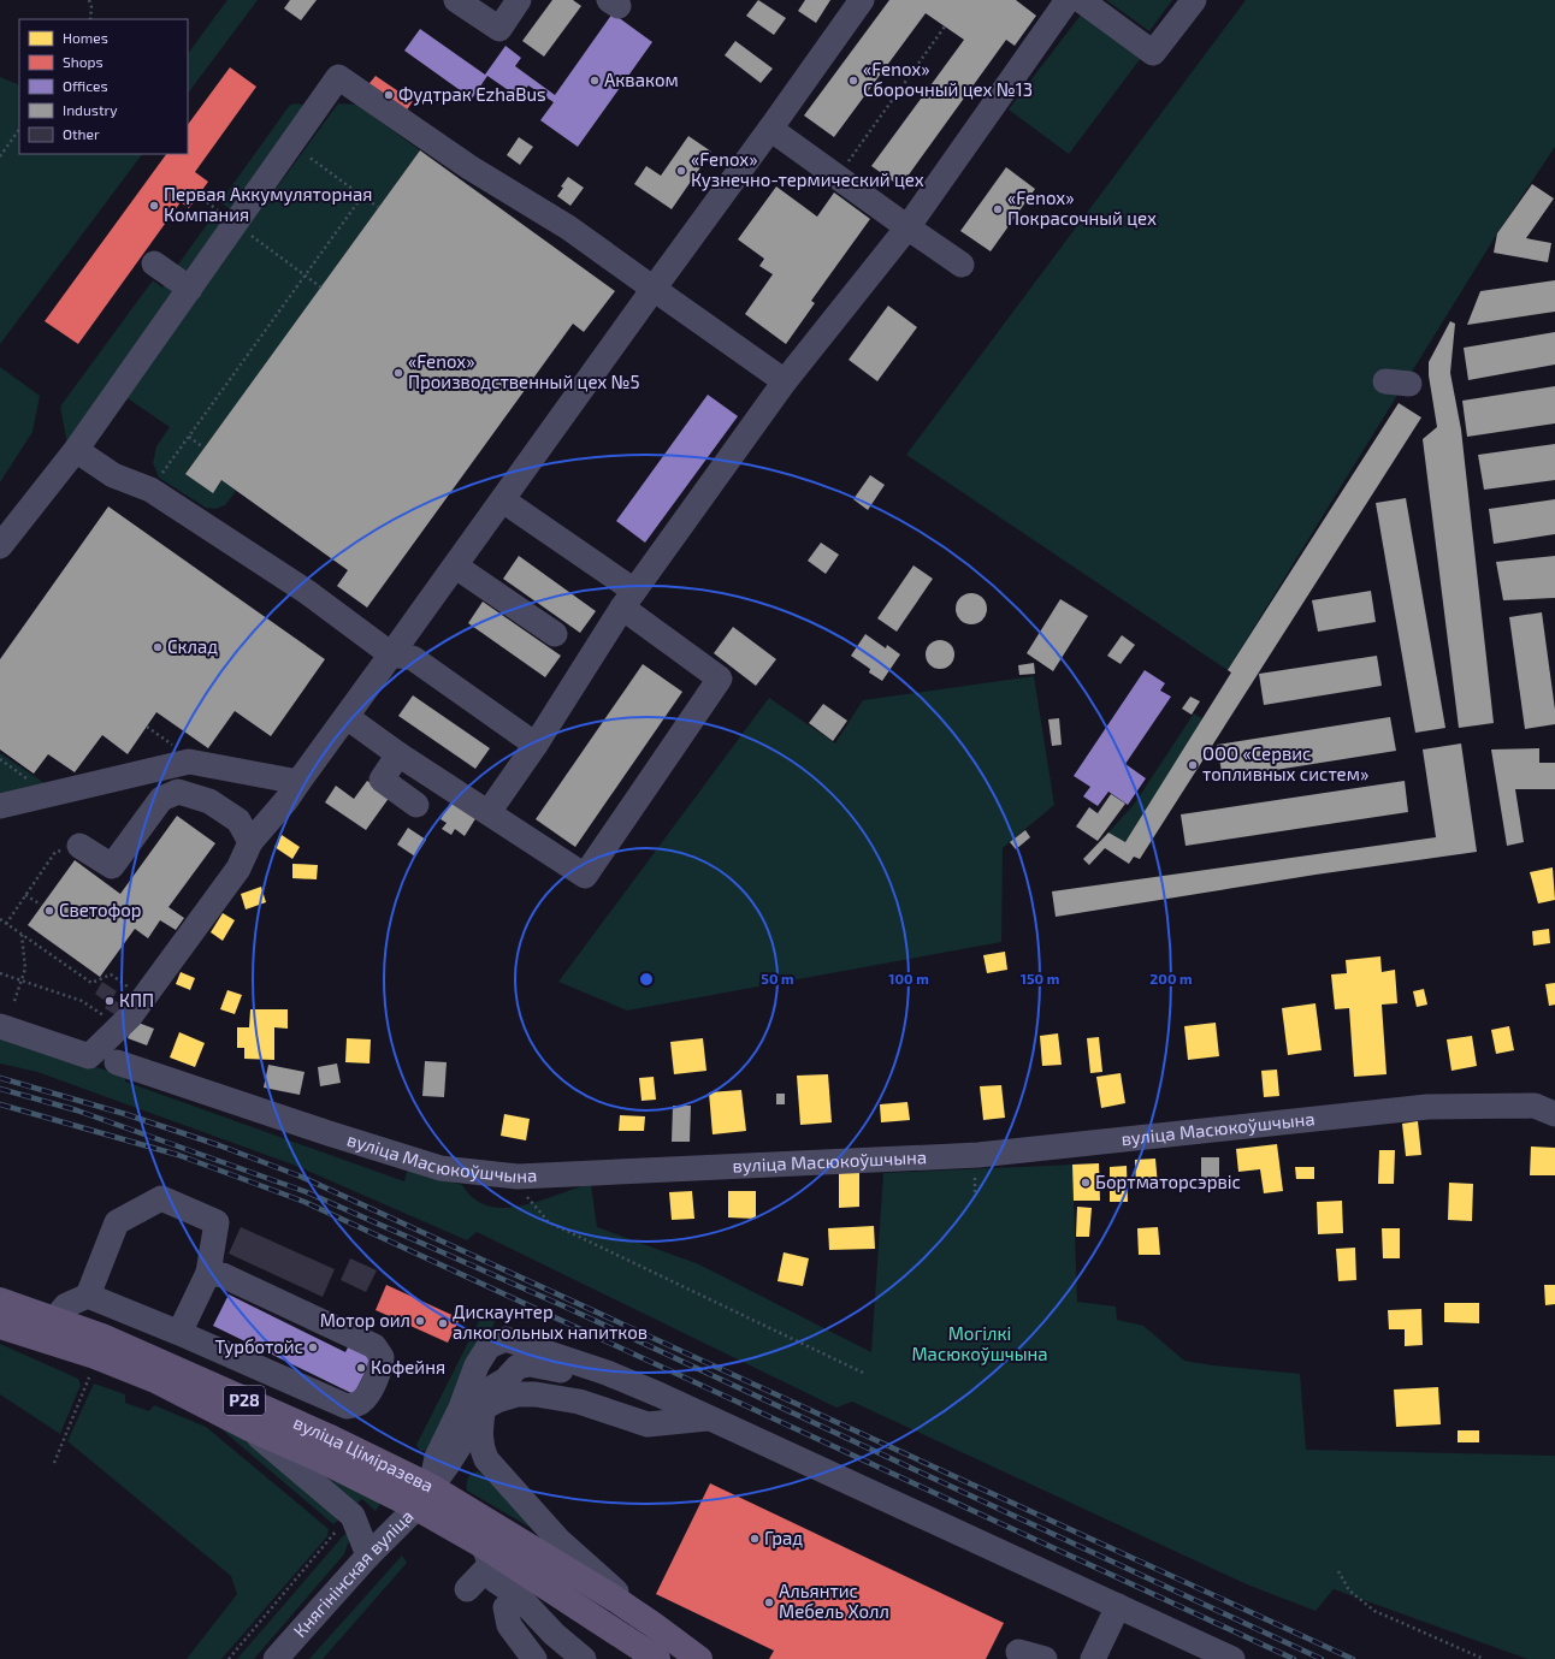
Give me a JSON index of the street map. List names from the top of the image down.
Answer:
{
  "streets": {
    "main road": ["Р28", "вуліца Ціміразева"],
    "street": ["вуліца Масюкоўшчына", "Княгінінская вуліца"]
  },
  "crossings": [
    ["вуліца Ціміразева", "Княгінінская вуліца"]
  ],
  "parks": ["Могілкі Масюкоўшчына"],
  "places": [
    "Акваком",
    "«Fenox» Сборочный цех №13",
    "Фудтрак EzhaBus",
    "«Fenox» Кузнечно-термический цех",
    "Первая Аккумуляторная Компания",
    "«Fenox» Покрасочный цех",
    "«Fenox» Производственный цех №5",
    "Склад",
    "ООО «Сервис топливных систем»",
    "Светофор",
    "КПП",
    "Бортматорсэрвіс",
    "Мотор оил",
    "Дискаунтер алкогольных напитков",
    "Турботойс",
    "Кофейня",
    "Град",
    "Альянтис Мебель Холл"
  ],
  "legend": [
    "Homes",
    "Shops",
    "Offices",
    "Industry",
    "Other"
  ],
  "rings": [
    "50 m",
    "100 m",
    "150 m",
    "200 m"
  ]
}
